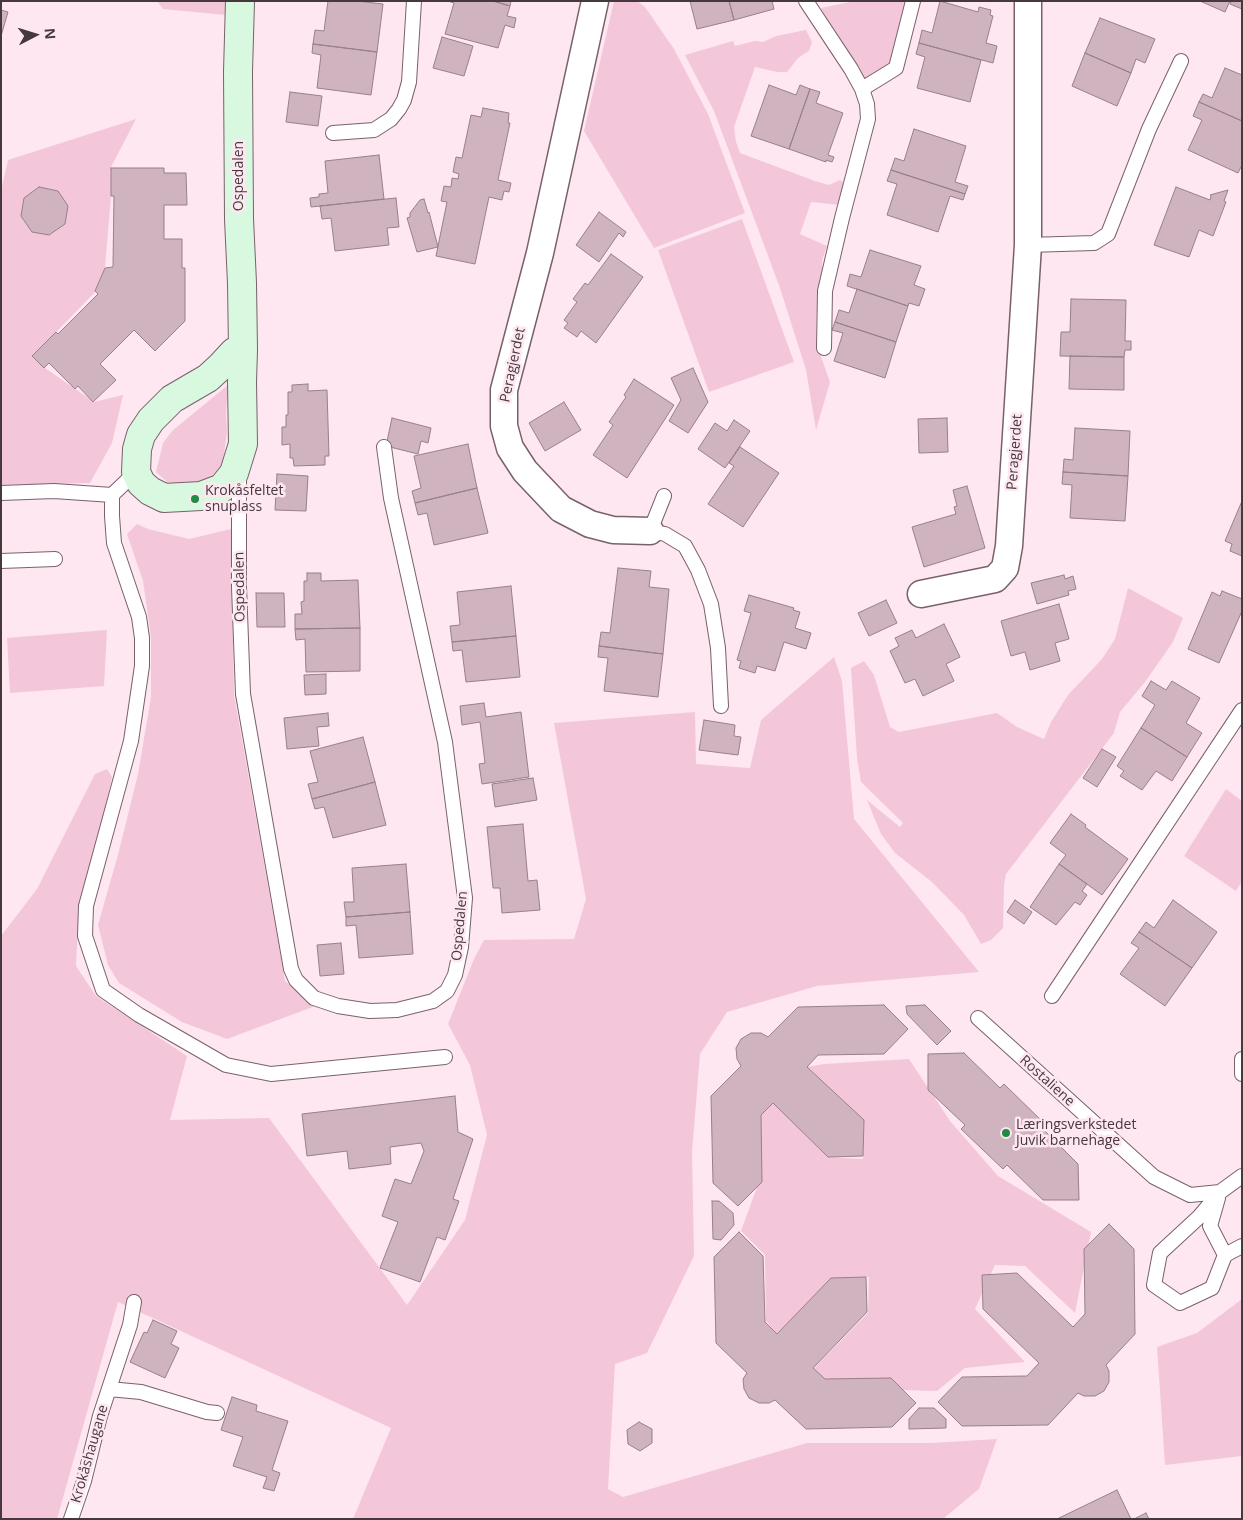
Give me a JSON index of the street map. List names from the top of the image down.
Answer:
{
  "streets": {
    "street": ["Ospedalen", "Peragjerdet"],
    "lane": ["Rostaliene", "Krokåshaugane"]
  },
  "places": ["Krokåsfeltet snuplass", "Læringsverkstedet Juvik barnehage"],
  "north": "right"
}
